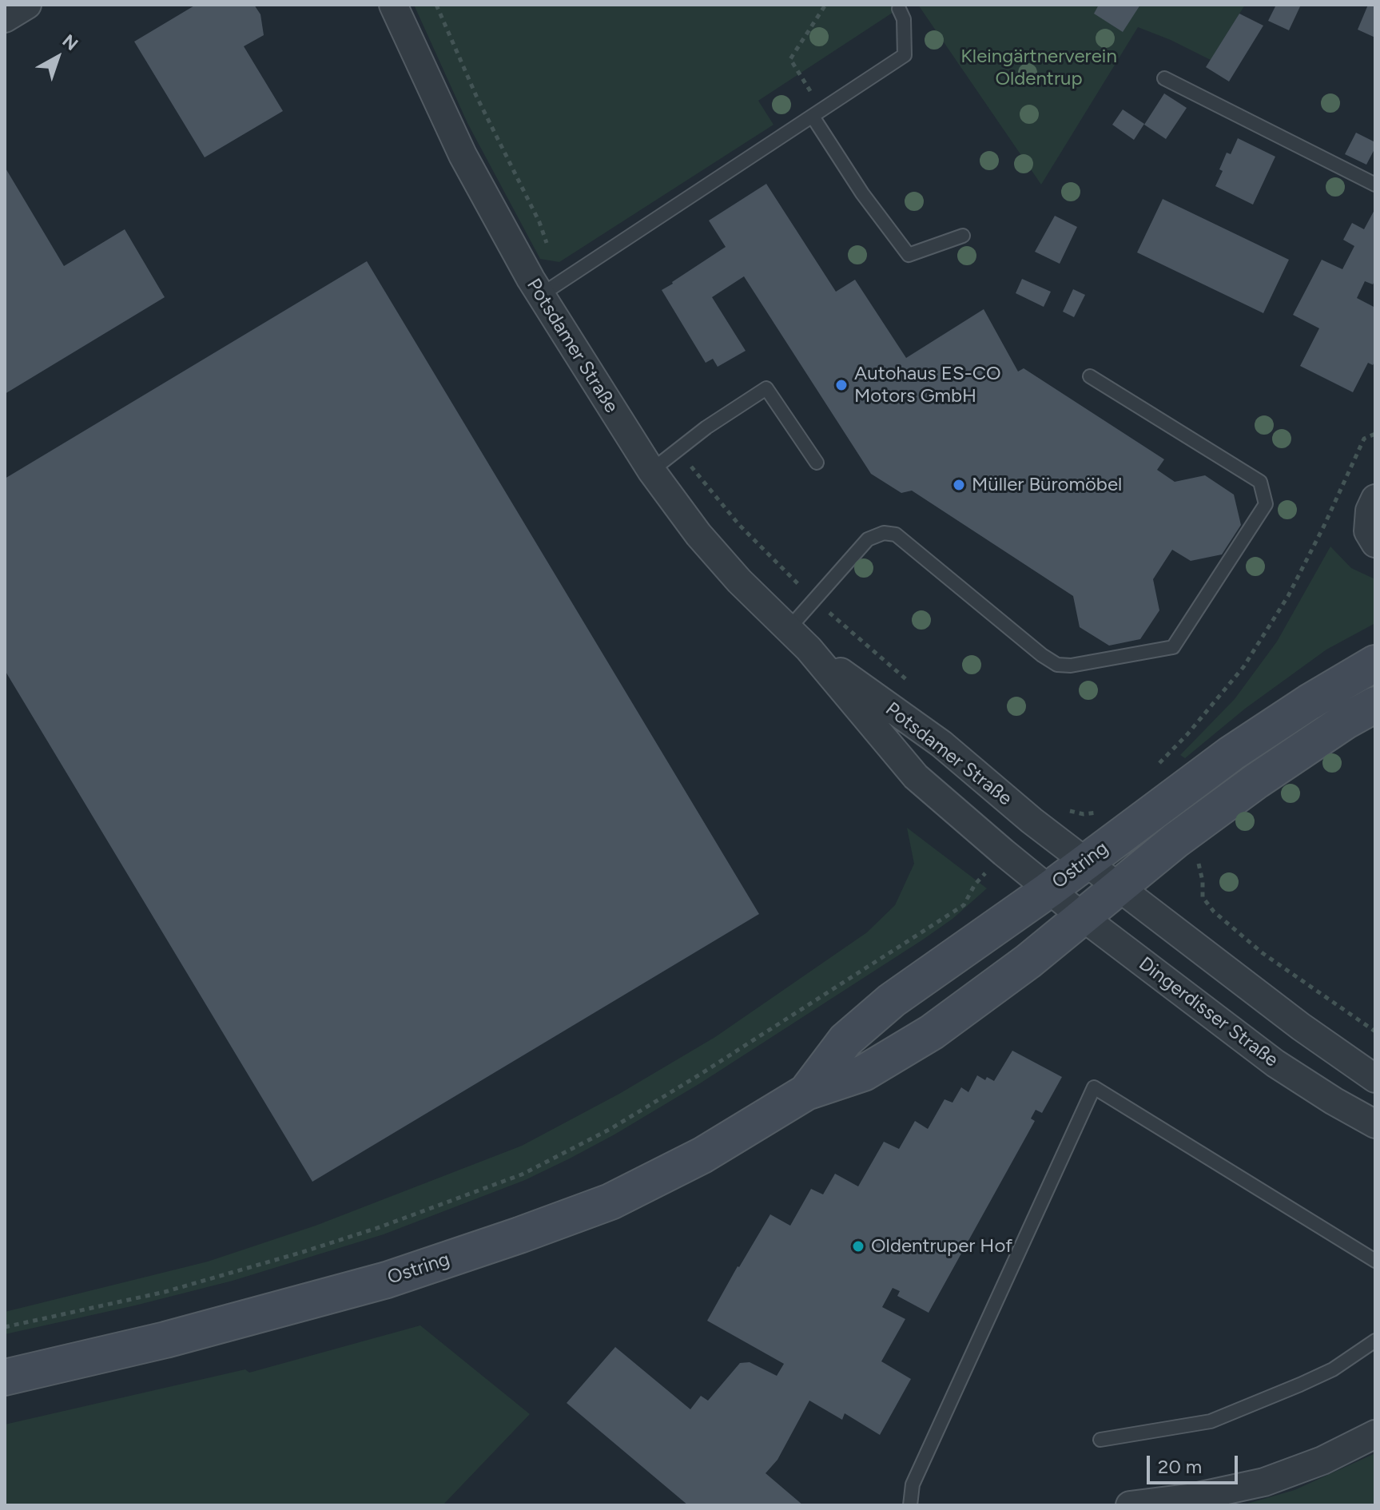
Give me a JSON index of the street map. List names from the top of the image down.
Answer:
{
  "streets": {
    "main road": ["Ostring"],
    "street": ["Potsdamer Straße", "Dingerdisser Straße"]
  },
  "crossings": [
    ["Potsdamer Straße", "Ostring"],
    ["Potsdamer Straße", "Dingerdisser Straße"],
    ["Ostring", "Dingerdisser Straße"]
  ],
  "parks": ["Kleingärtnerverein Oldentrup"],
  "places": ["Autohaus ES-CO Motors GmbH", "Müller Büromöbel", "Oldentruper Hof"],
  "scale_bar": "20 m",
  "north": "top right"
}
